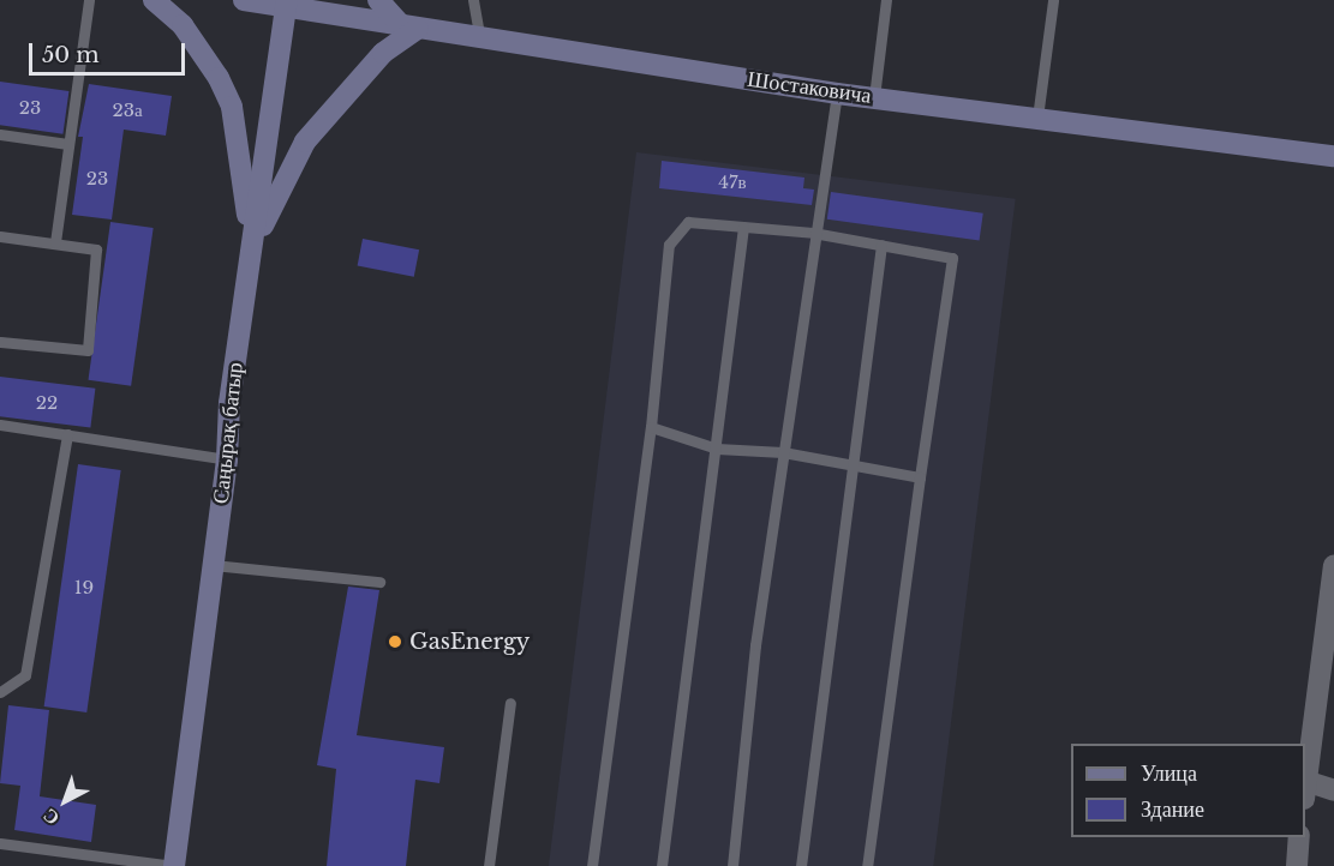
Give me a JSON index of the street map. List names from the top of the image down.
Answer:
{
  "streets": {
    "street": ["Шостаковича", "Саңырақ батыр"]
  },
  "crossings": [
    ["Шостаковича", "Саңырақ батыр"]
  ],
  "places": ["GasEnergy"],
  "house_numbers": [
    "23",
    "23а",
    "23",
    "47в",
    "22",
    "19"
  ],
  "legend": ["Улица", "Здание"],
  "scale_bar": "50 m",
  "north": "bottom left"
}
